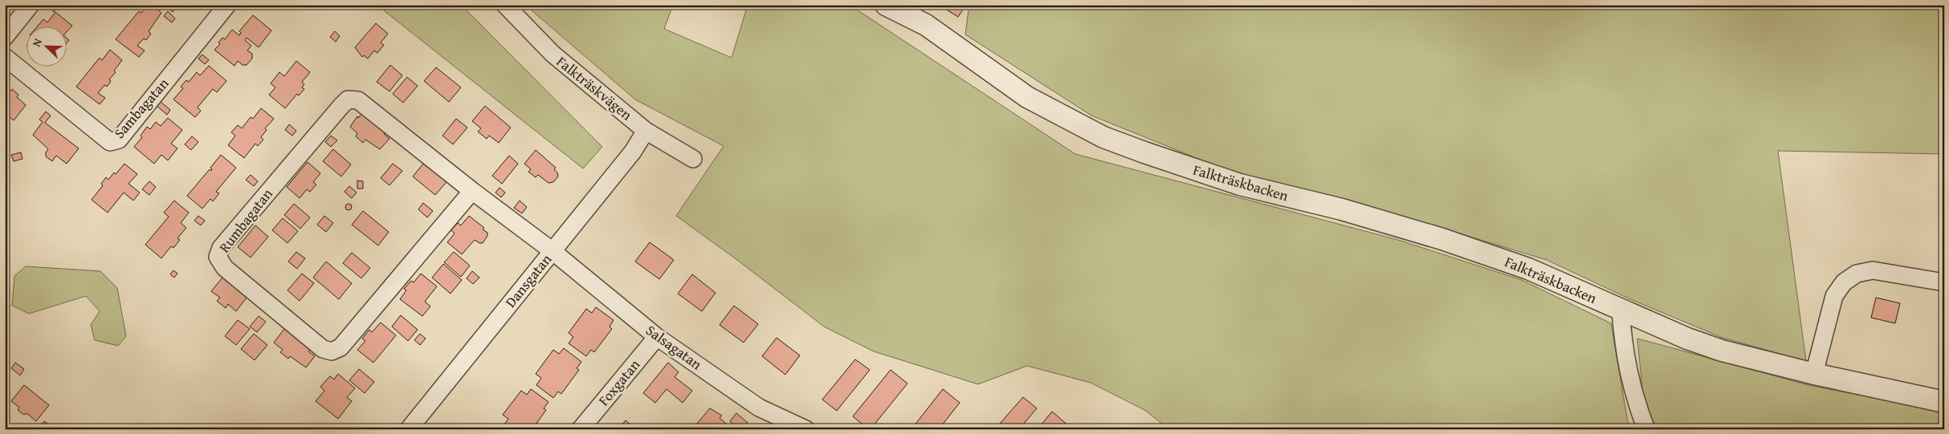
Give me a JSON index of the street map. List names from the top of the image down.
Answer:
{
  "streets": {
    "street": [
      "Falkträskvägen",
      "Sambagatan",
      "Falkträskbacken",
      "Rumbagatan",
      "Dansgatan",
      "Salsagatan",
      "Foxgatan"
    ]
  },
  "crossings": [
    ["Falkträskvägen", "Dansgatan"],
    ["Rumbagatan", "Dansgatan"],
    ["Rumbagatan", "Salsagatan"],
    ["Dansgatan", "Salsagatan"],
    ["Salsagatan", "Foxgatan"]
  ],
  "north": "top left"
}
